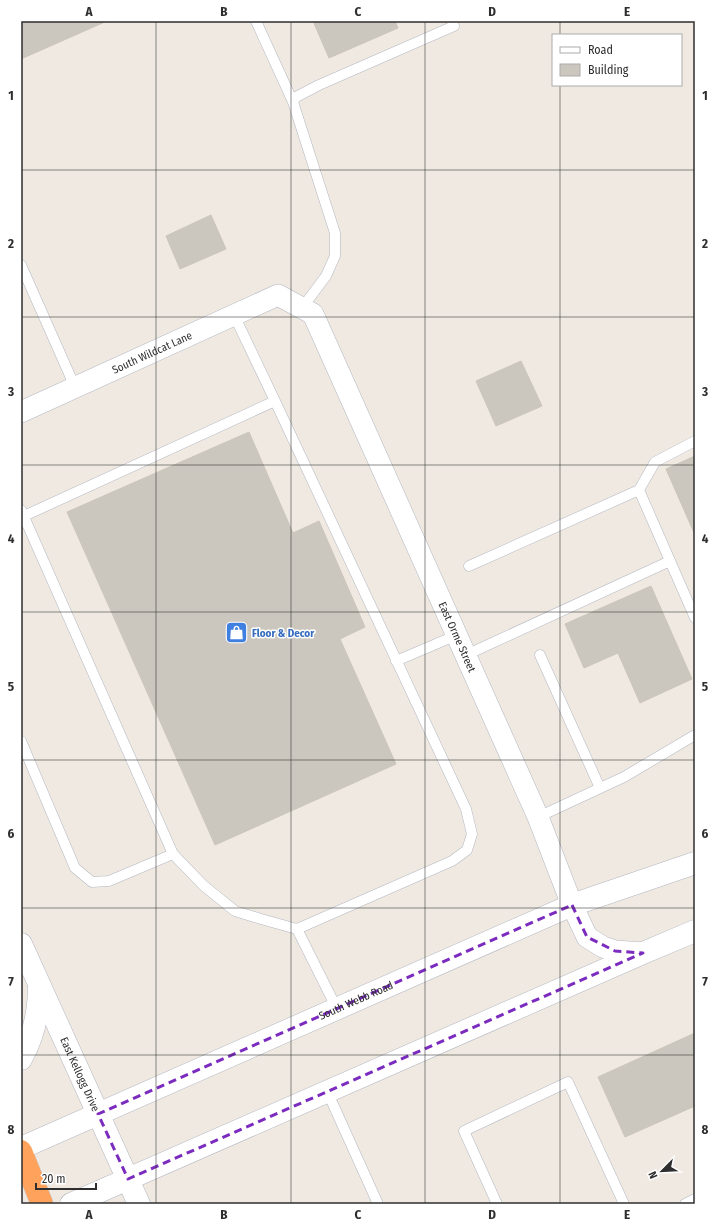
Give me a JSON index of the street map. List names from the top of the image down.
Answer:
{
  "streets": {
    "main road": ["South Webb Road", "East Kellogg Drive"],
    "street": ["South Wildcat Lane", "East Orme Street"]
  },
  "crossings": [
    ["South Wildcat Lane", "East Orme Street"],
    ["East Orme Street", "South Webb Road"],
    ["South Webb Road", "East Kellogg Drive"]
  ],
  "places": {
    "shop": ["Floor & Decor"]
  },
  "legend": ["Road", "Building"],
  "scale_bar": "20 m",
  "north": "bottom left",
  "grid": {
    "columns": [
      "A",
      "B",
      "C",
      "D",
      "E"
    ],
    "rows": [
      "1",
      "2",
      "3",
      "4",
      "5",
      "6",
      "7",
      "8"
    ]
  }
}
